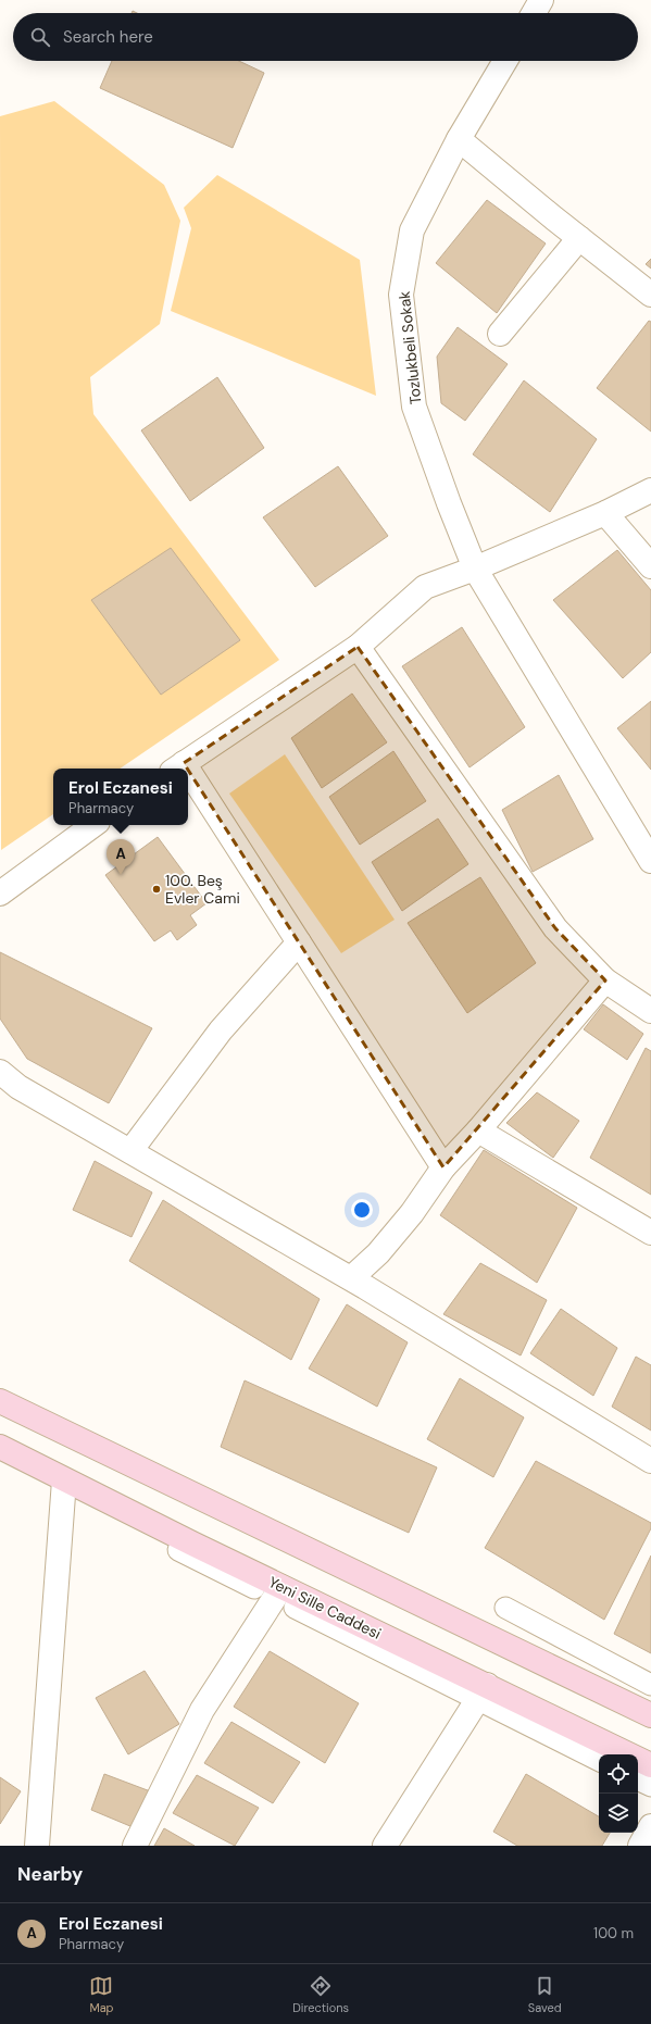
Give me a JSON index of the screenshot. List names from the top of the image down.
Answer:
{
  "streets": {
    "main road": ["Yeni Sille Caddesi"],
    "street": ["Tozlukbeli Sokak"]
  },
  "places": ["100. Beş Evler Cami"],
  "page": {
    "search": "Search here",
    "popup": ["Erol Eczanesi", "Pharmacy"],
    "pins": "A",
    "heading": "Nearby",
    "list": [
      {
        "mark": "A",
        "name": "Erol Eczanesi",
        "note": "Pharmacy",
        "value": "100 m"
      }
    ],
    "nav": ["Map", "Directions", "Saved"]
  }
}
